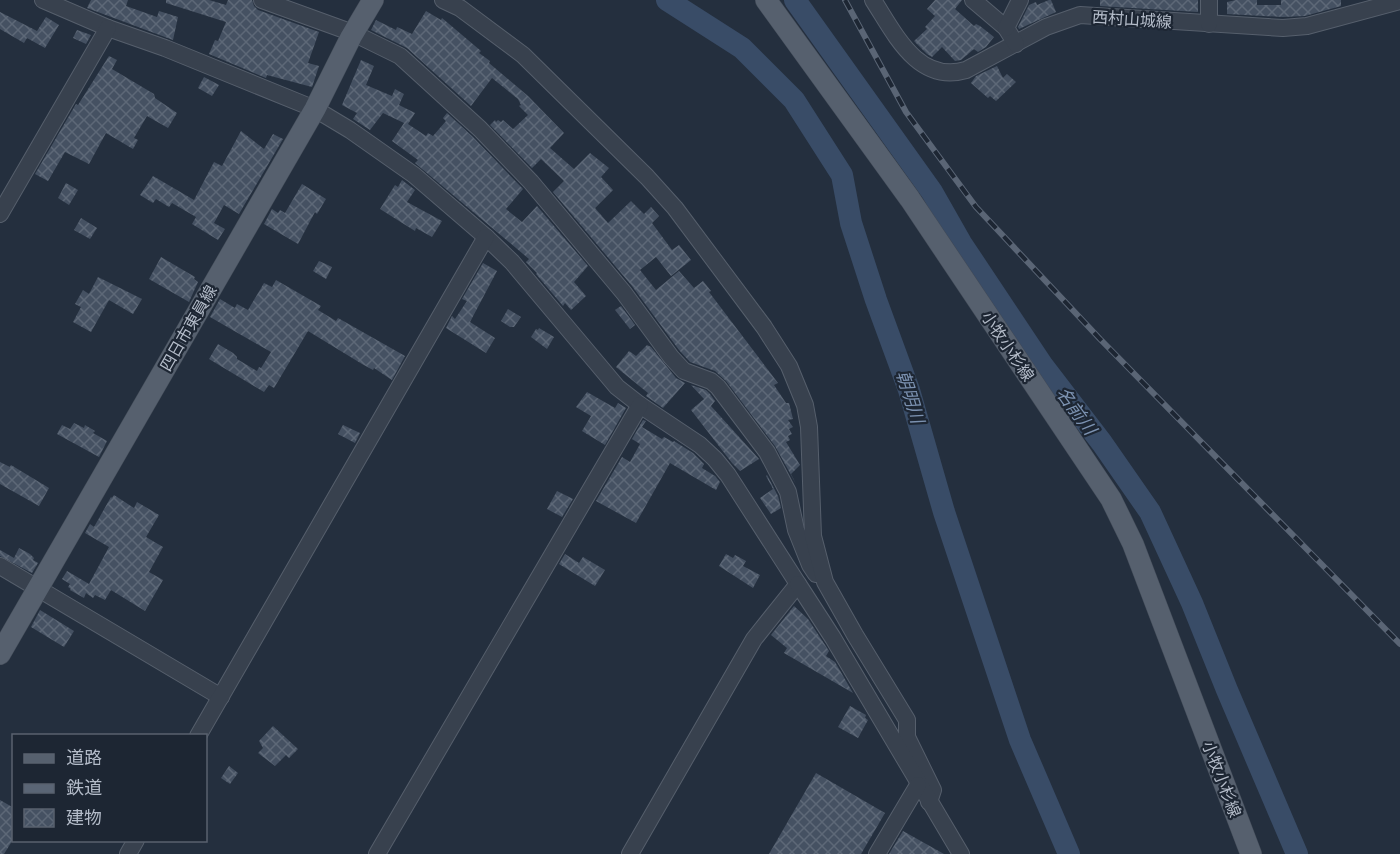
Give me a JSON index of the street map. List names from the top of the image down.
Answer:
{
  "streets": {
    "main road": ["四日市東員線", "小牧小杉線"],
    "street": ["西村山城線"]
  },
  "water": ["朝明川", "名前川"],
  "legend": ["道路", "鉄道", "建物"]
}
